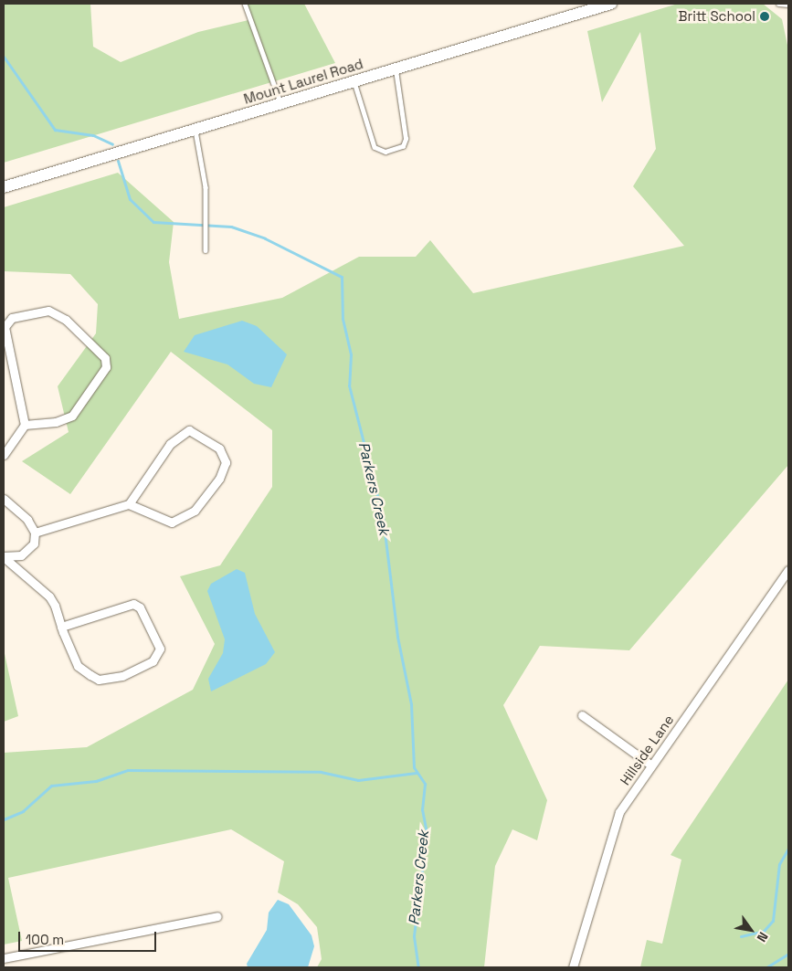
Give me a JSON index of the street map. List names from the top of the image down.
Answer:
{
  "streets": {
    "main road": ["Mount Laurel Road"],
    "street": ["Hillside Lane"]
  },
  "water": ["Parkers Creek"],
  "places": ["Britt School"],
  "scale_bar": "100 m",
  "north": "bottom right"
}
